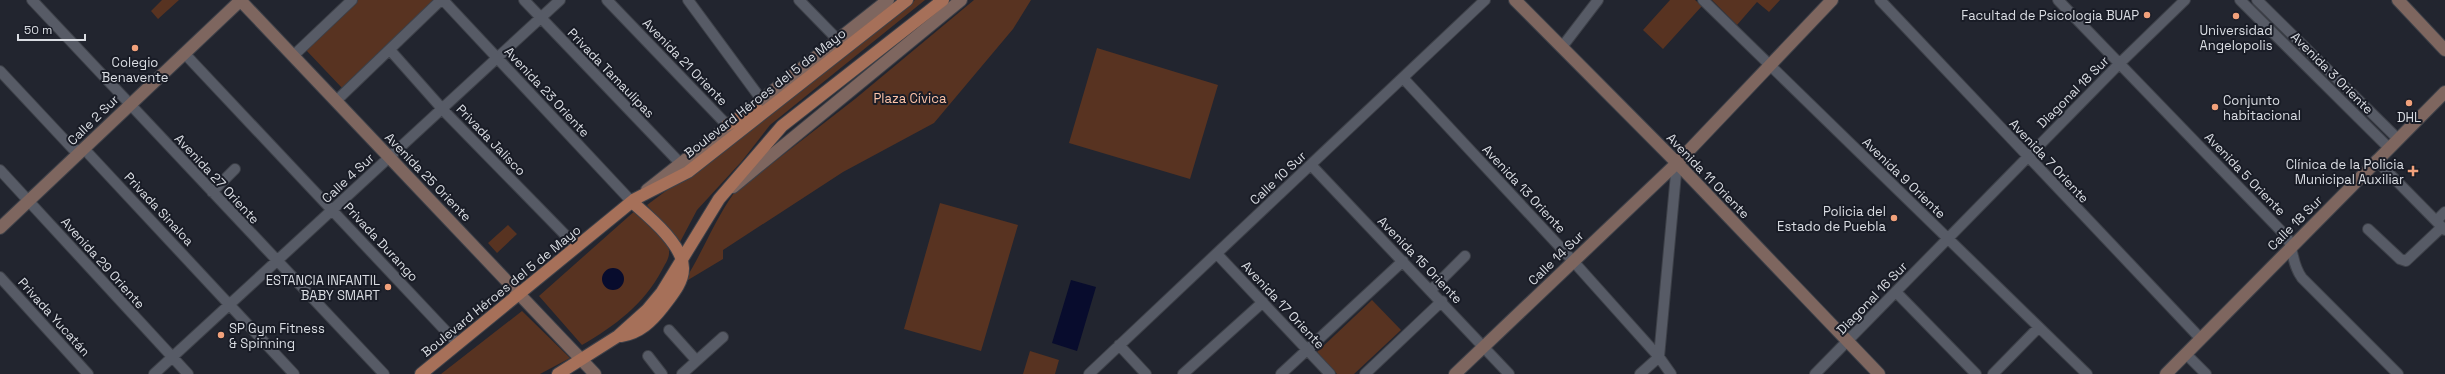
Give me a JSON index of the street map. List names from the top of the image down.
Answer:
{
  "streets": {
    "main road": ["Boulevard Héroes del 5 de Mayo"],
    "street": [
      "Avenida 21 Oriente",
      "Privada Tamaulipas",
      "Avenida 3 Oriente",
      "Avenida 23 Oriente",
      "Diagonal 18 Sur",
      "Calle 2 Sur",
      "Privada Jalisco",
      "Avenida 7 Oriente",
      "Avenida 5 Oriente",
      "Avenida 11 Oriente",
      "Avenida 25 Oriente",
      "Calle 4 Sur",
      "Calle 10 Sur",
      "Avenida 9 Oriente",
      "Avenida 27 Oriente",
      "Avenida 13 Oriente",
      "Privada Sinaloa",
      "Calle 18 Sur",
      "Privada Durango",
      "Calle 14 Sur",
      "Avenida 15 Oriente",
      "Avenida 29 Oriente",
      "Diagonal 16 Sur",
      "Avenida 17 Oriente",
      "Privada Yucatán"
    ]
  },
  "crossings": [
    ["Avenida 21 Oriente", "Boulevard Héroes del 5 de Mayo"],
    ["Privada Tamaulipas", "Boulevard Héroes del 5 de Mayo"],
    ["Privada Tamaulipas", "Calle 4 Sur"],
    ["Avenida 3 Oriente", "Calle 18 Sur"],
    ["Avenida 23 Oriente", "Boulevard Héroes del 5 de Mayo"],
    ["Avenida 23 Oriente", "Calle 4 Sur"],
    ["Diagonal 18 Sur", "Avenida 7 Oriente"],
    ["Diagonal 18 Sur", "Avenida 5 Oriente"],
    ["Diagonal 18 Sur", "Avenida 9 Oriente"],
    ["Diagonal 18 Sur", "Diagonal 16 Sur"],
    ["Boulevard Héroes del 5 de Mayo", "Privada Jalisco"],
    ["Boulevard Héroes del 5 de Mayo", "Avenida 25 Oriente"],
    ["Boulevard Héroes del 5 de Mayo", "Privada Durango"],
    ["Calle 2 Sur", "Avenida 25 Oriente"],
    ["Calle 2 Sur", "Avenida 27 Oriente"],
    ["Calle 2 Sur", "Privada Sinaloa"],
    ["Calle 2 Sur", "Privada Durango"],
    ["Calle 2 Sur", "Avenida 29 Oriente"],
    ["Privada Jalisco", "Calle 4 Sur"],
    ["Avenida 7 Oriente", "Calle 18 Sur"],
    ["Avenida 5 Oriente", "Calle 18 Sur"],
    ["Avenida 11 Oriente", "Calle 14 Sur"],
    ["Avenida 11 Oriente", "Diagonal 16 Sur"],
    ["Avenida 25 Oriente", "Calle 4 Sur"],
    ["Calle 4 Sur", "Avenida 27 Oriente"],
    ["Calle 4 Sur", "Privada Sinaloa"],
    ["Calle 4 Sur", "Privada Durango"],
    ["Calle 4 Sur", "Avenida 29 Oriente"],
    ["Calle 10 Sur", "Avenida 13 Oriente"],
    ["Calle 10 Sur", "Avenida 15 Oriente"],
    ["Calle 10 Sur", "Avenida 17 Oriente"],
    ["Avenida 9 Oriente", "Calle 14 Sur"],
    ["Avenida 9 Oriente", "Diagonal 16 Sur"],
    ["Avenida 13 Oriente", "Calle 14 Sur"],
    ["Calle 14 Sur", "Avenida 15 Oriente"]
  ],
  "parks": ["Plaza Cívica"],
  "places": {
    "other": [
      "Facultad de Psicologia BUAP",
      "Universidad Angelopolis",
      "Colegio Benavente",
      "DHL",
      "Conjunto habitacional",
      "Policia del Estado de Puebla",
      "ESTANCIA INFANTIL BABY SMART",
      "SP Gym Fitness & Spinning"
    ],
    "health": ["Clínica de la Policia Municipal Auxiliar"]
  },
  "scale_bar": "50 m"
}
